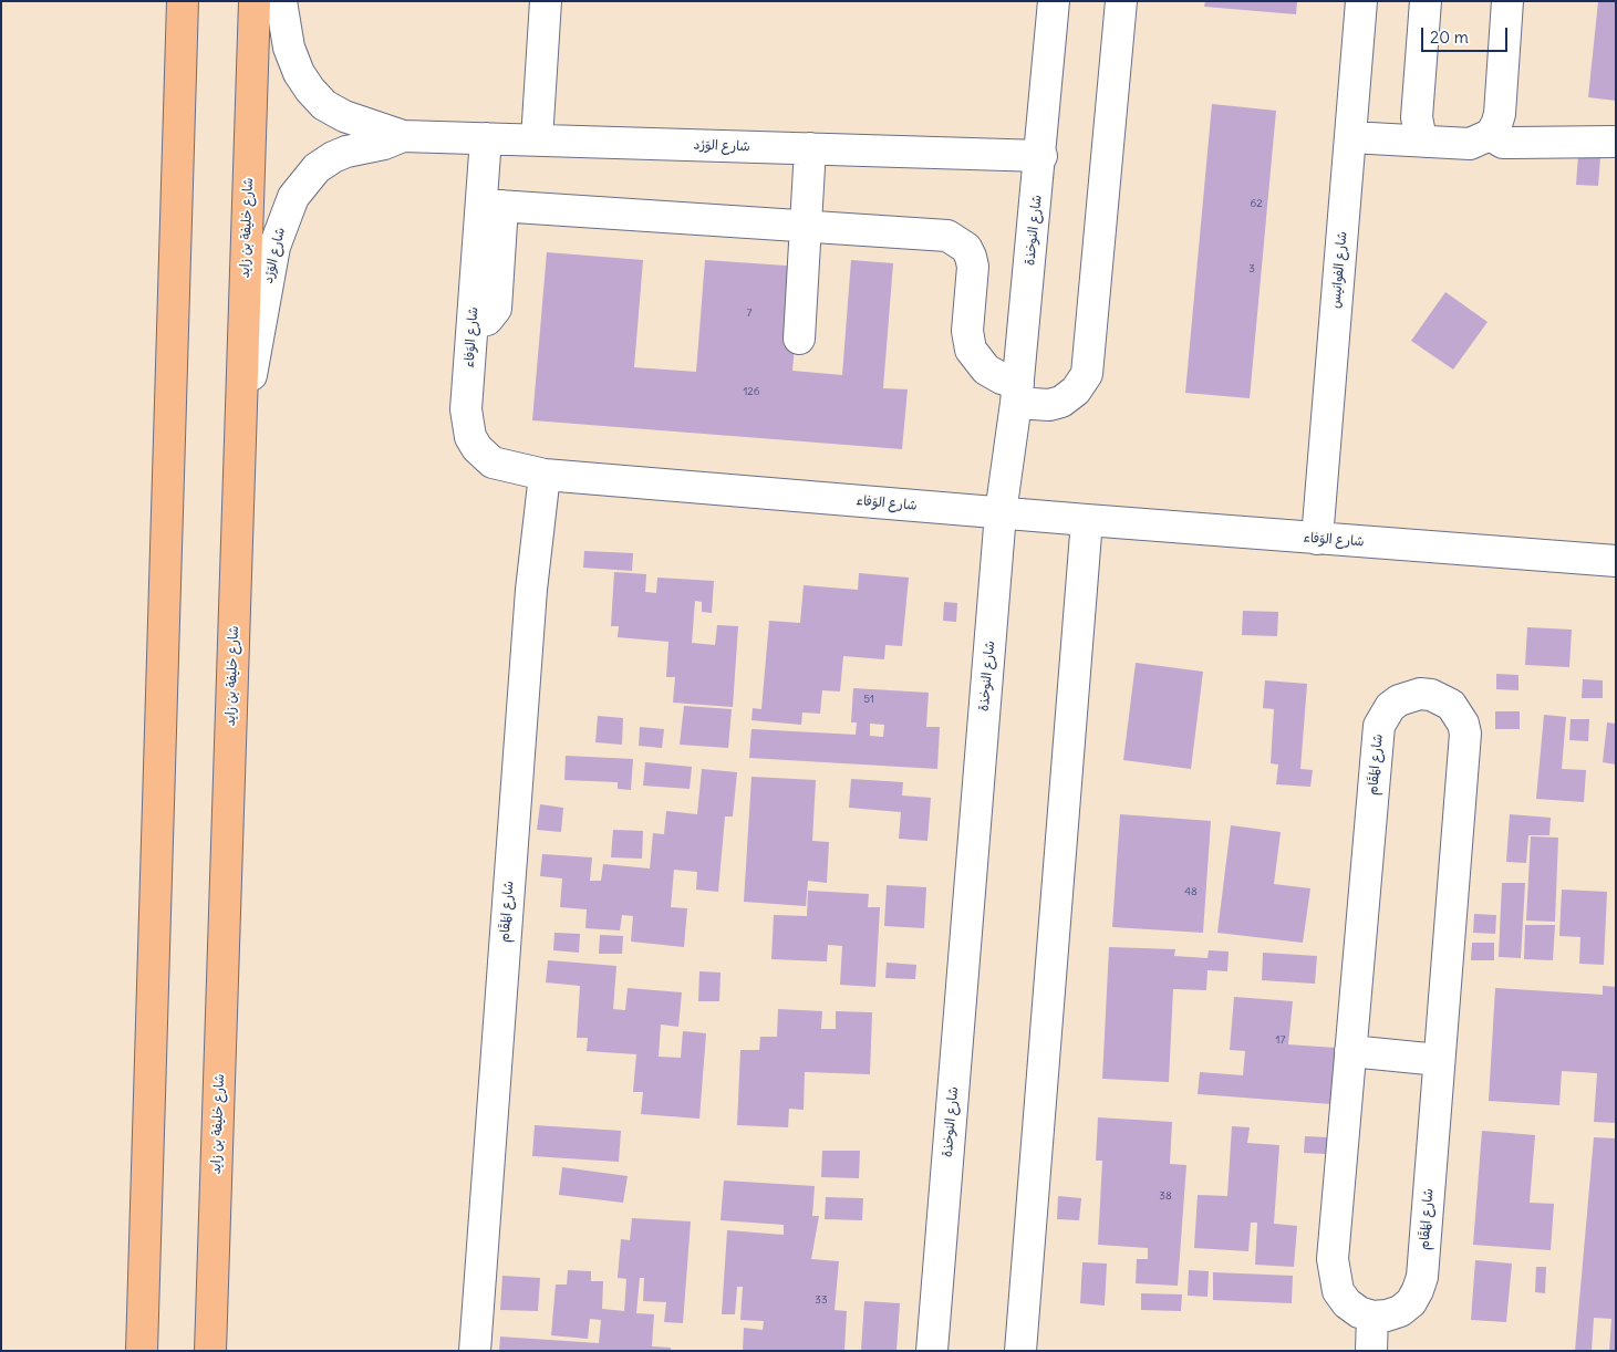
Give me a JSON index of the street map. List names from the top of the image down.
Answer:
{
  "streets": {
    "highway": ["شارع خليفة بن زايد"],
    "street": [
      "شارع الوَرْد",
      "شارع النوخذة",
      "شارع الفوانيس",
      "شارع الوَفاء",
      "شارع المَقَام"
    ]
  },
  "crossings": [
    ["شارع الوَرْد", "شارع خليفة بن زايد"],
    ["شارع الوَرْد", "شارع النوخذة"],
    ["شارع الوَرْد", "شارع الوَفاء"],
    ["شارع النوخذة", "شارع الوَفاء"],
    ["شارع الفوانيس", "شارع الوَفاء"],
    ["شارع الوَفاء", "شارع المَقَام"]
  ],
  "house_numbers": [
    "62",
    "3",
    "7",
    "126",
    "51",
    "48",
    "17",
    "38",
    "33"
  ],
  "scale_bar": "20 m"
}
